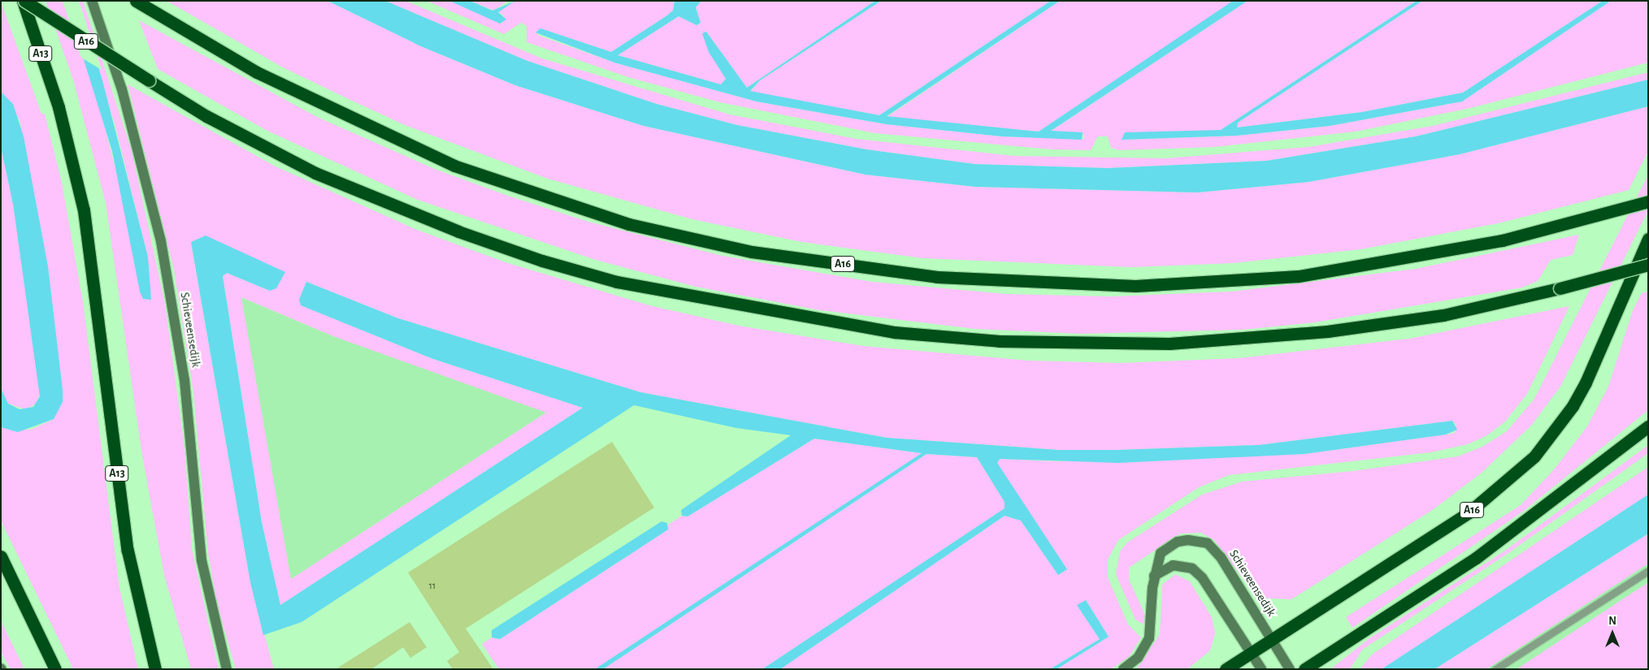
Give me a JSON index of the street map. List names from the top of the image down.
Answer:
{
  "streets": {
    "highway": ["A16", "A13"],
    "street": ["Schieveensedijk"]
  },
  "crossings": [
    ["A16", "A13"],
    ["A16", "Schieveensedijk"]
  ],
  "house_numbers": ["11"],
  "north": "top"
}
